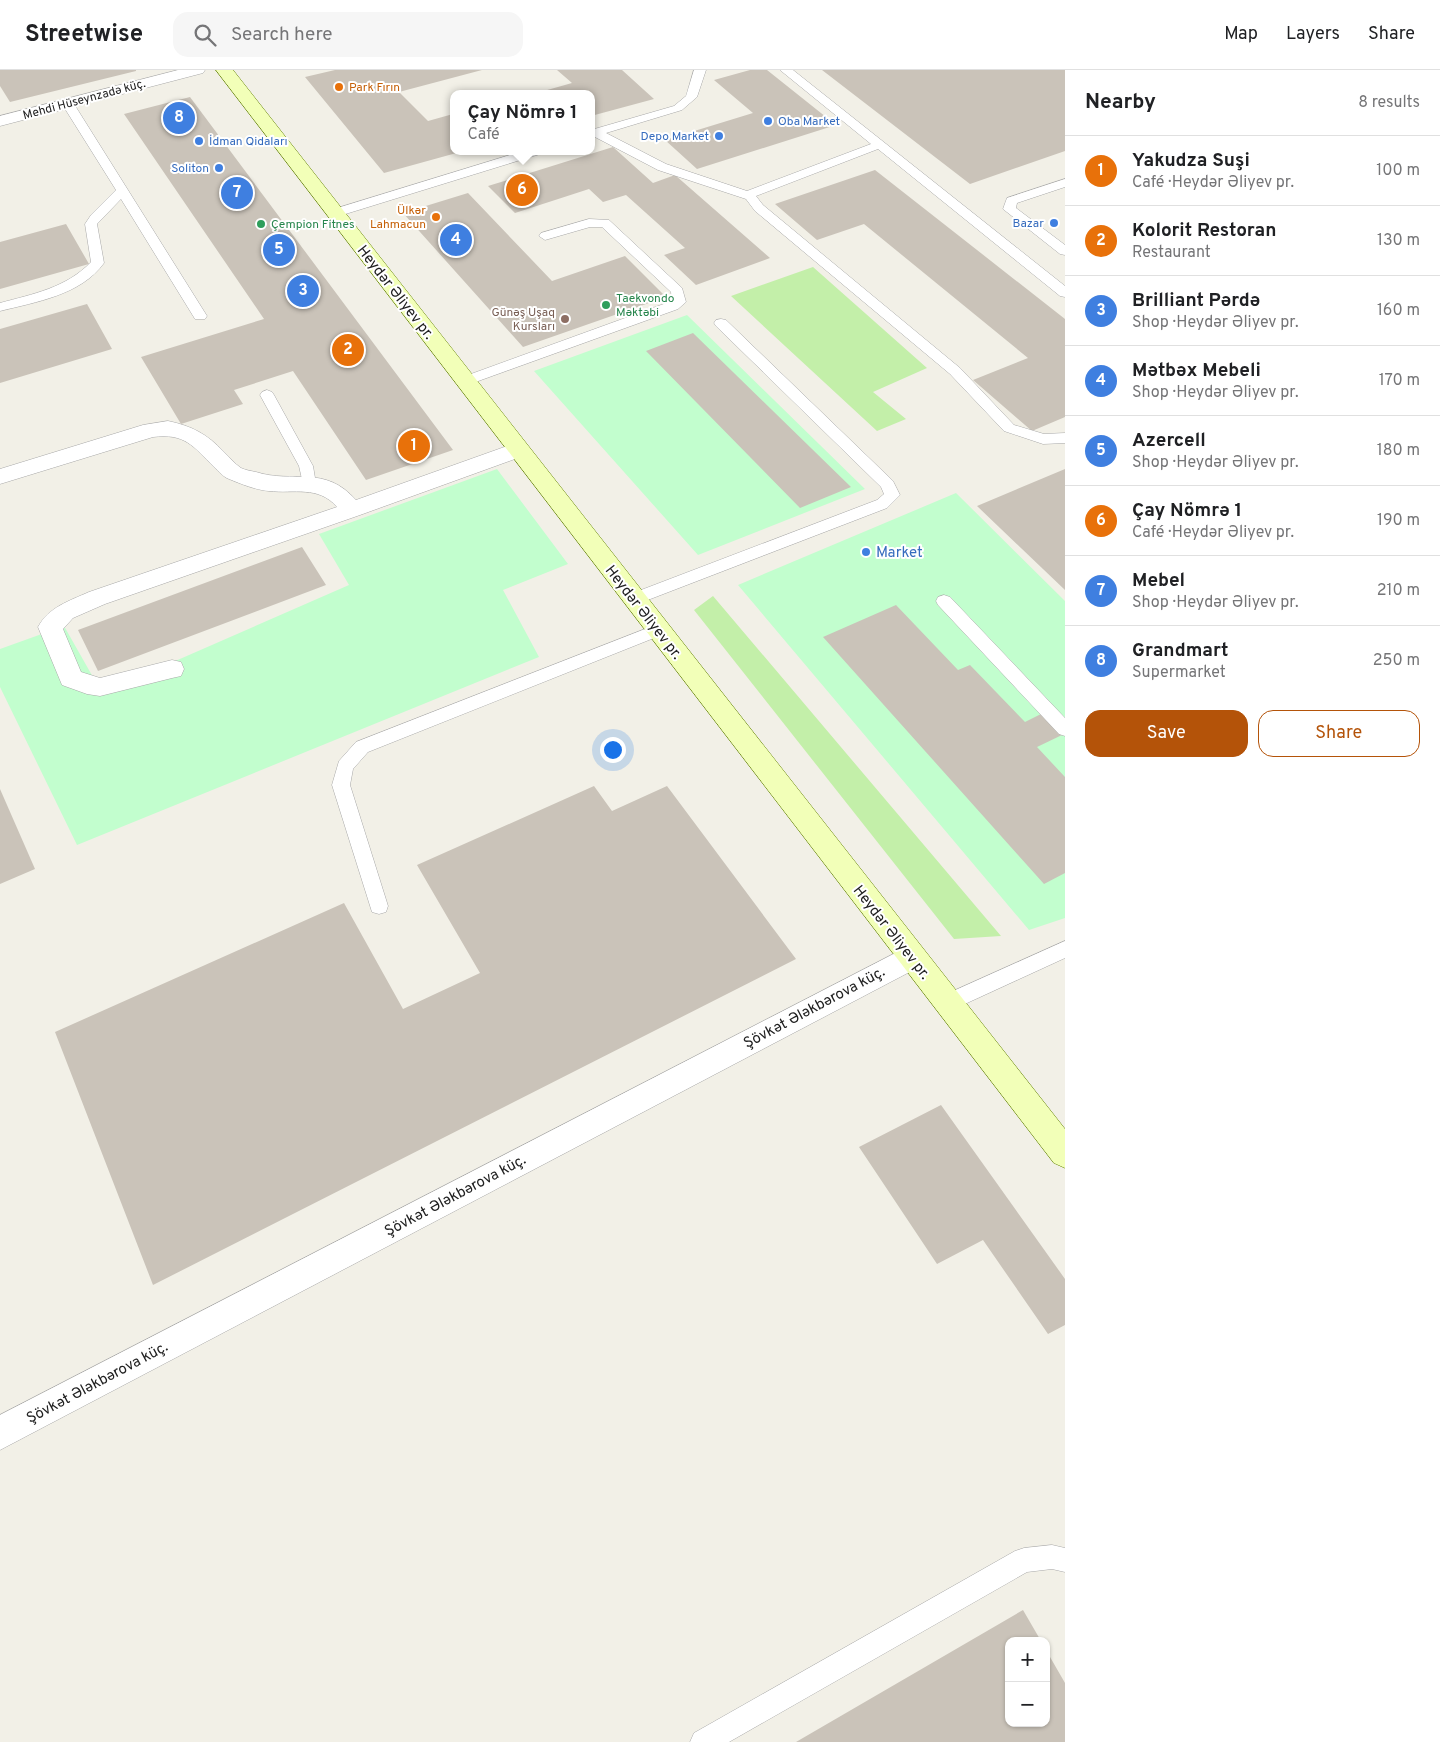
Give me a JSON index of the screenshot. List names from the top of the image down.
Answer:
{
  "streets": {
    "main road": ["Heydər Əliyev pr."],
    "street": ["Mehdi Hüseynzadə küç.", "Şövkət Ələkbərova küç."]
  },
  "crossings": [
    ["Heydər Əliyev pr.", "Şövkət Ələkbərova küç."]
  ],
  "places": [
    "Park Fırın",
    "Oba Market",
    "Depo Market",
    "İdman Qidaları",
    "Soliton",
    "Ülkər Lahmacun",
    "Bazar",
    "Çempion Fitnes",
    "Taekvondo Məktəbi",
    "Günəş Uşaq Kursları",
    "Market"
  ],
  "page": {
    "header": "Streetwise",
    "search": "Search here",
    "nav": ["Map", "Layers", "Share"],
    "heading": ["Nearby", "8 results"],
    "popup": ["Çay Nömrə 1", "Café"],
    "pins": [
      "8",
      "6",
      "7",
      "4",
      "5",
      "3",
      "2",
      "1"
    ],
    "list": [
      {
        "mark": "1",
        "name": "Yakudza Suşi",
        "note": "Café · Heydər Əliyev pr.",
        "value": "100 m"
      },
      {
        "mark": "2",
        "name": "Kolorit Restoran",
        "note": "Restaurant",
        "value": "130 m"
      },
      {
        "mark": "3",
        "name": "Brilliant Pərdə",
        "note": "Shop · Heydər Əliyev pr.",
        "value": "160 m"
      },
      {
        "mark": "4",
        "name": "Mətbəx Mebeli",
        "note": "Shop · Heydər Əliyev pr.",
        "value": "170 m"
      },
      {
        "mark": "5",
        "name": "Azercell",
        "note": "Shop · Heydər Əliyev pr.",
        "value": "180 m"
      },
      {
        "mark": "6",
        "name": "Çay Nömrə 1",
        "note": "Café · Heydər Əliyev pr.",
        "value": "190 m"
      },
      {
        "mark": "7",
        "name": "Mebel",
        "note": "Shop · Heydər Əliyev pr.",
        "value": "210 m"
      },
      {
        "mark": "8",
        "name": "Grandmart",
        "note": "Supermarket",
        "value": "250 m"
      }
    ],
    "buttons": ["Save", "Share"],
    "map_buttons": ["+", "−"]
  }
}
